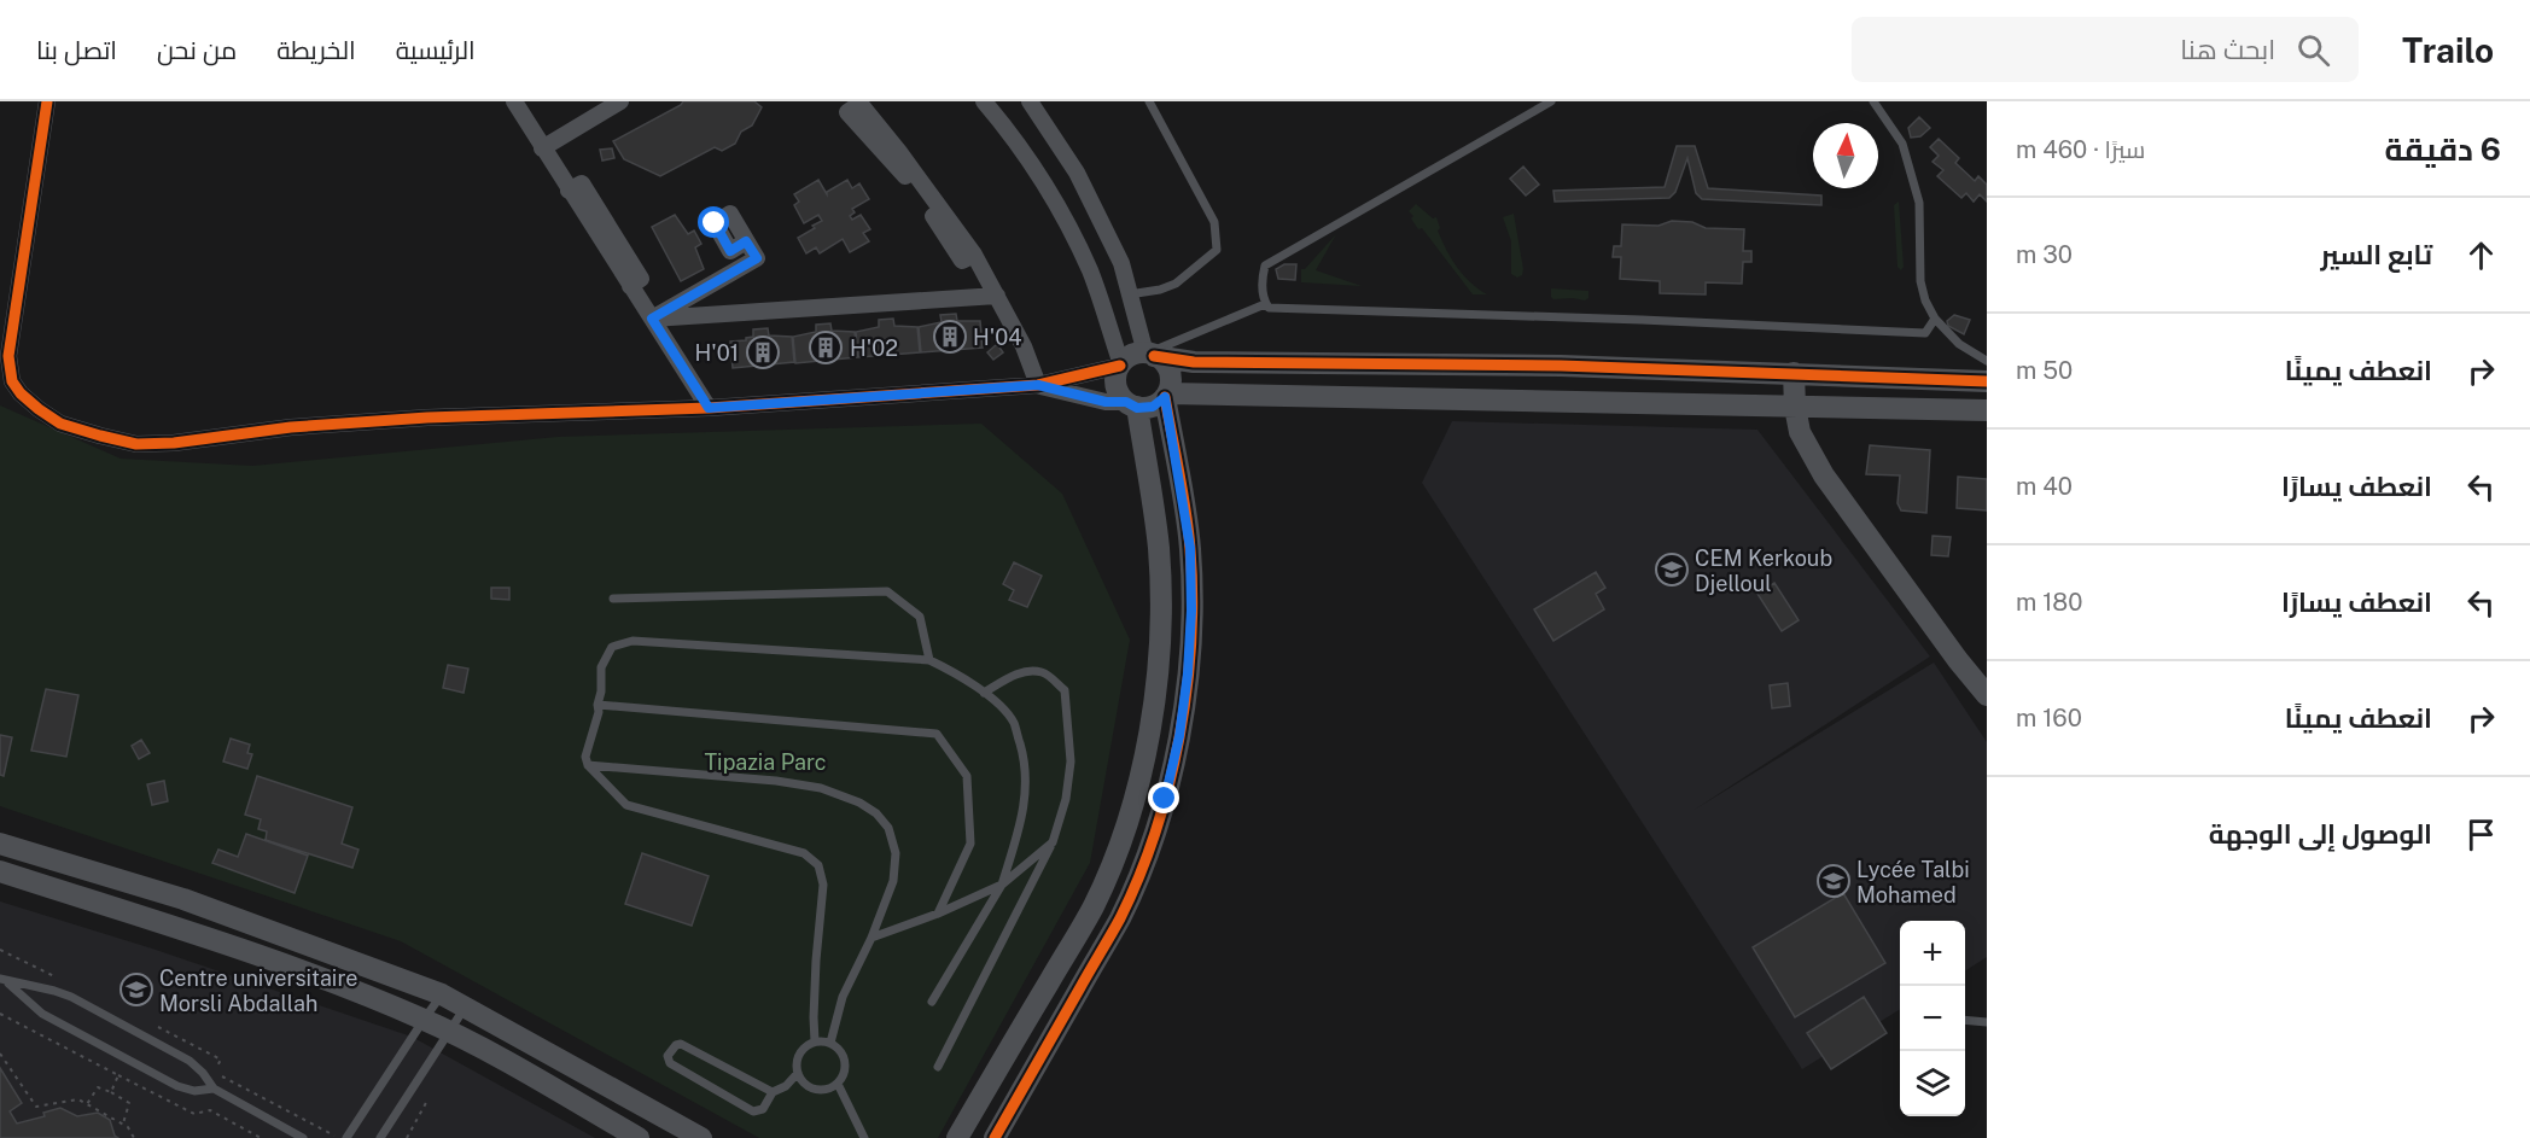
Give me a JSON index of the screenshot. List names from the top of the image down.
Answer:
{
  "parks": ["Tipazia Parc"],
  "places": {
    "building": ["H'04", "H'02", "H'01"],
    "school or university": ["CEM Kerkoub Djelloul", "Lycée Talbi Mohamed", "Centre universitaire Morsli Abdallah"]
  },
  "north": "top",
  "page": {
    "header": "Trailo",
    "search": "ابحث هنا",
    "nav": [
      "الرئيسية",
      "الخريطة",
      "من نحن",
      "اتصل بنا"
    ],
    "heading": ["6 دقيقة", "سيرًا · 460 m"],
    "list": [
      ["تابع السير", "30 m"],
      ["انعطف يمينًا", "50 m"],
      ["انعطف يسارًا", "40 m"],
      ["انعطف يسارًا", "180 m"],
      ["انعطف يمينًا", "160 m"],
      "الوصول إلى الوجهة"
    ],
    "map_buttons": ["+", "−"]
  }
}
